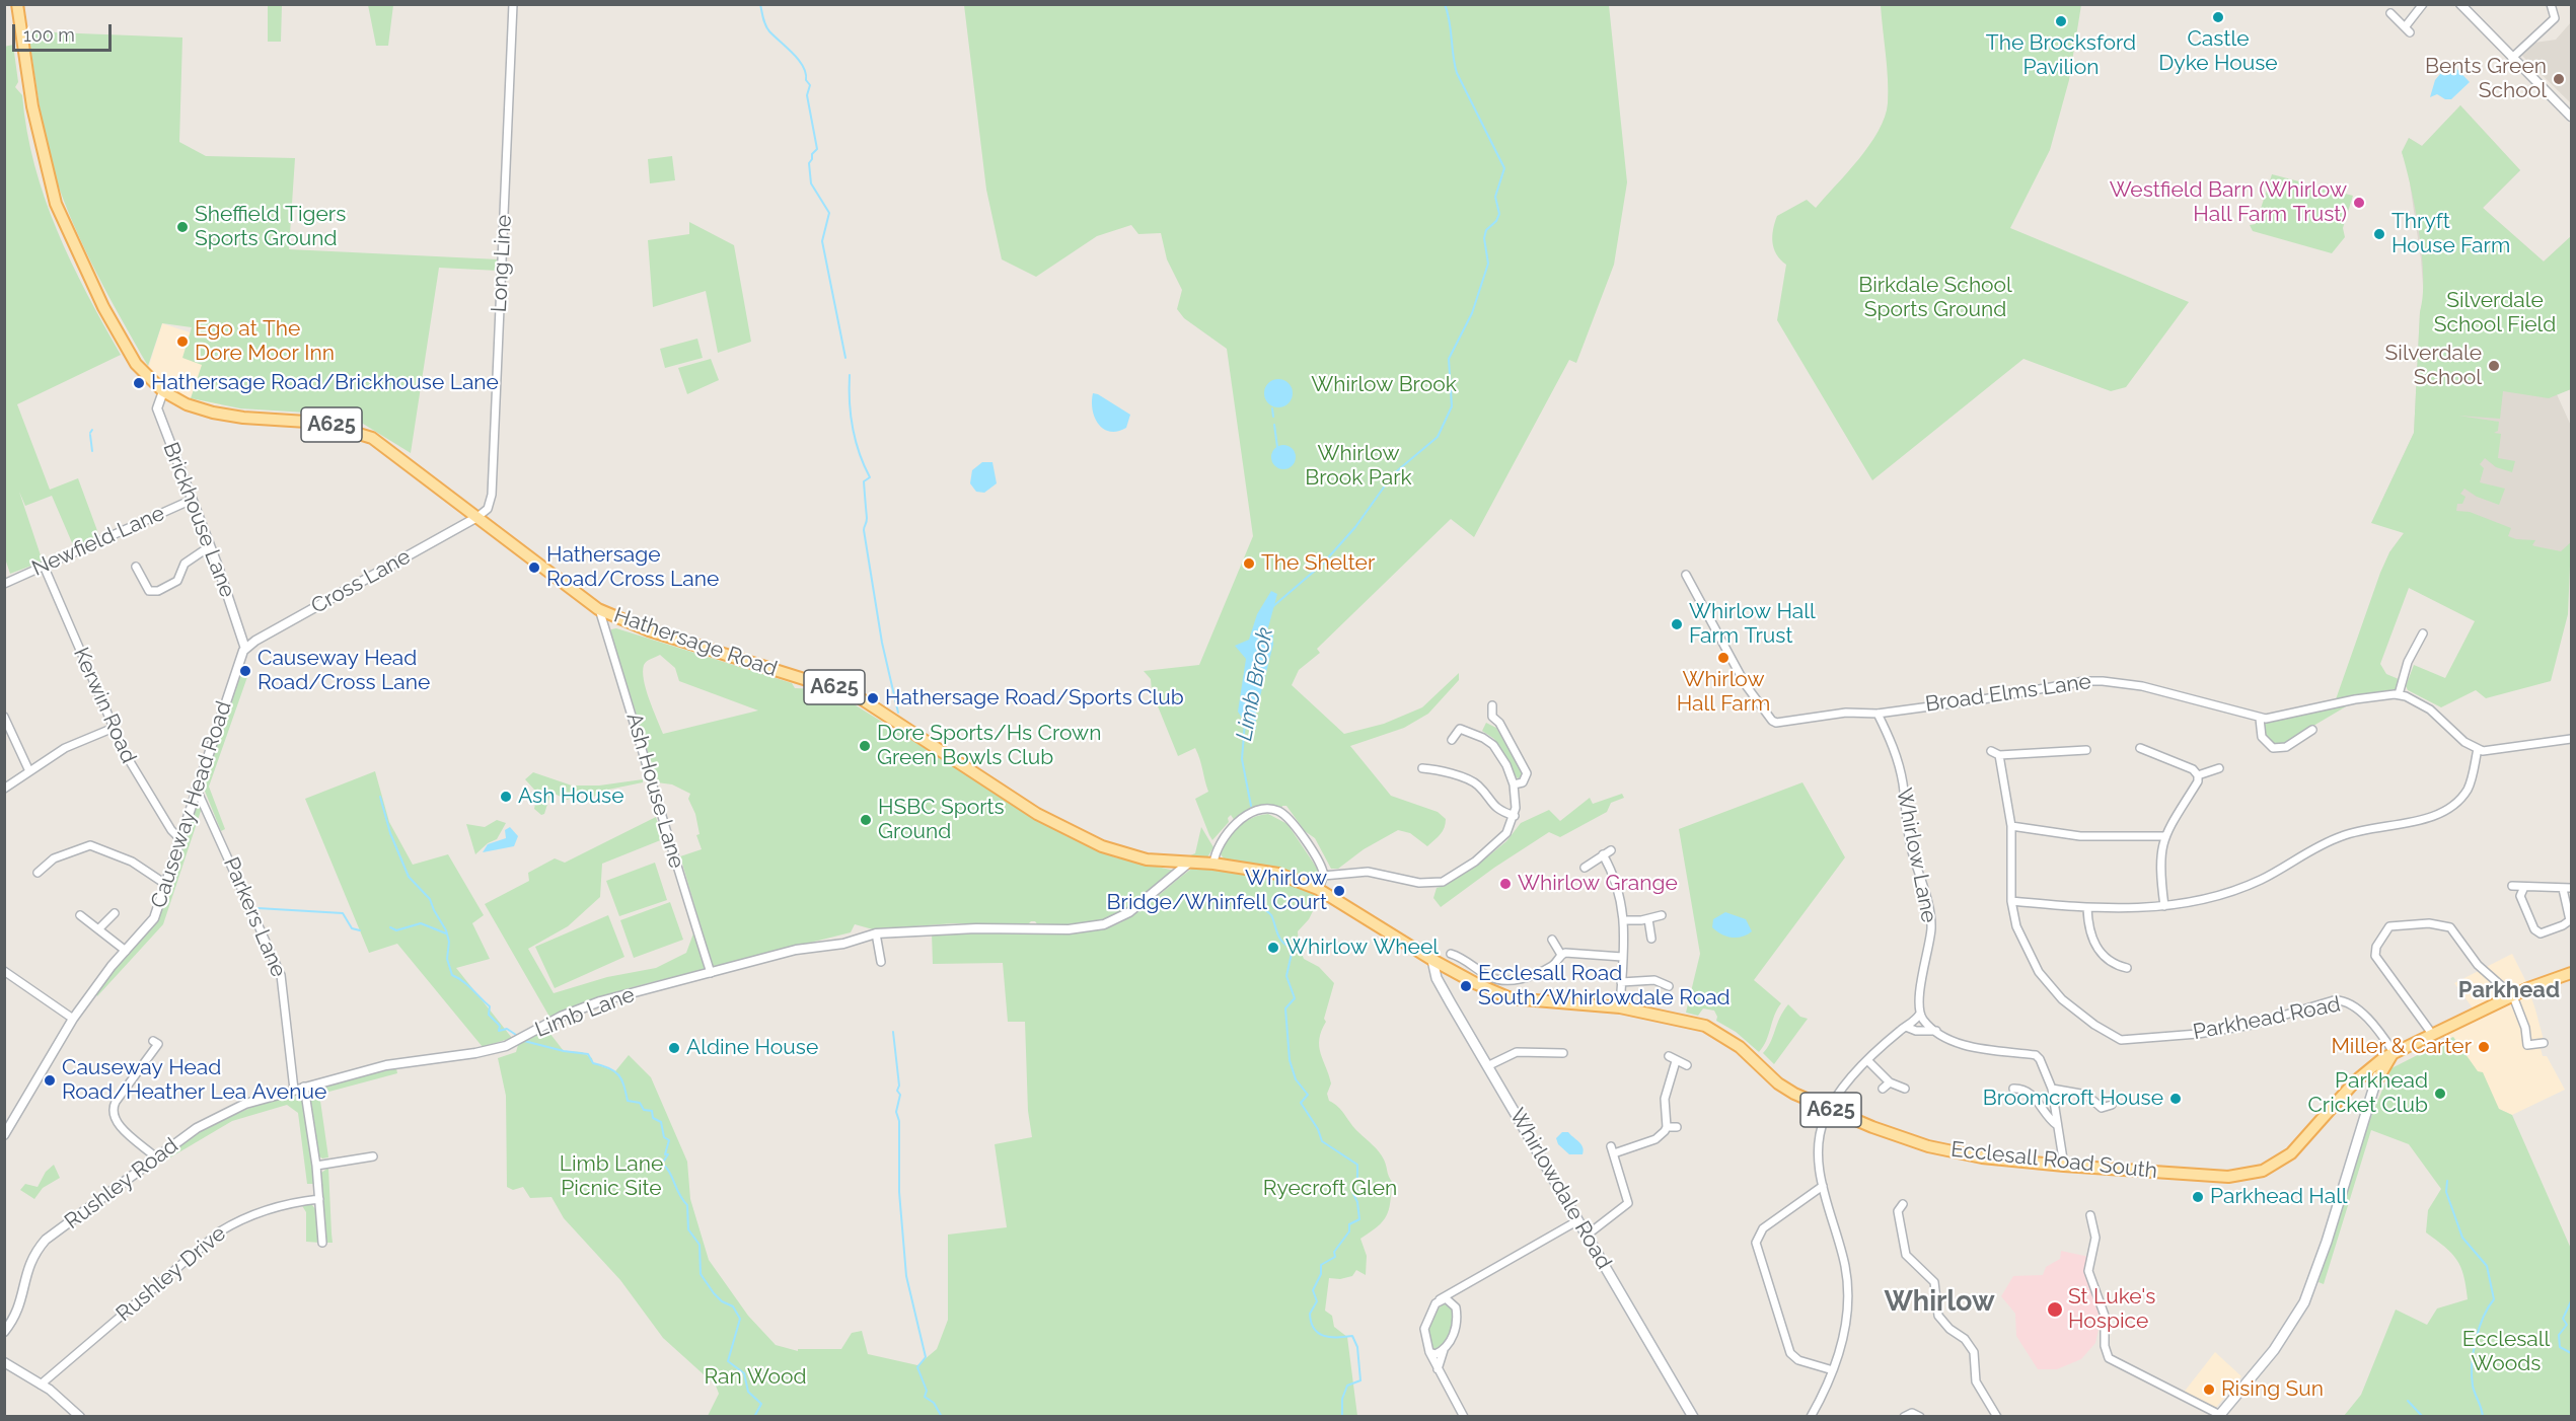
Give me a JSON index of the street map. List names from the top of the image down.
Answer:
{
  "streets": {
    "main road": [
      "A625",
      "Hathersage Road",
      "Ecclesall Road South",
      "Whirlowdale Road"
    ],
    "street": [
      "Long Line",
      "Brickhouse Lane",
      "Newfield Lane",
      "Cross Lane",
      "Broad Elms Lane",
      "Kerwin Road",
      "Ash House Lane",
      "Causeway Head Road",
      "Whirlow Lane",
      "Parkers Lane",
      "Limb Lane",
      "Parkhead Road",
      "Rushley Road",
      "Rushley Drive"
    ]
  },
  "crossings": [
    ["Long Line", "A625"],
    ["Long Line", "Cross Lane"],
    ["Long Line", "Hathersage Road"],
    ["A625", "Brickhouse Lane"],
    ["A625", "Cross Lane"],
    ["A625", "Hathersage Road"],
    ["Brickhouse Lane", "Newfield Lane"],
    ["Brickhouse Lane", "Cross Lane"],
    ["Brickhouse Lane", "Causeway Head Road"],
    ["Newfield Lane", "Kerwin Road"],
    ["Cross Lane", "Hathersage Road"],
    ["Cross Lane", "Causeway Head Road"],
    ["Hathersage Road", "Ash House Lane"],
    ["Hathersage Road", "Limb Lane"],
    ["Hathersage Road", "Ecclesall Road South"],
    ["Broad Elms Lane", "Whirlow Lane"],
    ["Kerwin Road", "Causeway Head Road"],
    ["Ash House Lane", "Limb Lane"],
    ["Causeway Head Road", "Parkers Lane"],
    ["Parkers Lane", "Limb Lane"],
    ["Parkers Lane", "Rushley Road"],
    ["Limb Lane", "Ecclesall Road South"],
    ["Limb Lane", "Rushley Road"],
    ["Parkhead Road", "Ecclesall Road South"],
    ["Ecclesall Road South", "Whirlowdale Road"]
  ],
  "districts": ["Parkhead", "Whirlow"],
  "water": ["Limb Brook"],
  "parks": [
    "Birkdale School Sports Ground",
    "Silverdale School Field",
    "Whirlow Brook",
    "Whirlow Brook Park",
    "Limb Lane Picnic Site",
    "Ryecroft Glen",
    "Ecclesall Woods",
    "Ran Wood"
  ],
  "places": [
    "Castle Dyke House",
    "The Brocksford Pavilion",
    "Bents Green School",
    "Westfield Barn (Whirlow Hall Farm Trust)",
    "Sheffield Tigers Sports Ground",
    "Thryft House Farm",
    "Ego at The Dore Moor Inn",
    "Silverdale School",
    "Hathersage Road/Brickhouse Lane",
    "The Shelter",
    "Hathersage Road/Cross Lane",
    "Whirlow Hall Farm Trust",
    "Whirlow Hall Farm",
    "Causeway Head Road/Cross Lane",
    "Hathersage Road/Sports Club",
    "Dore Sports/Hs Crown Green Bowls Club",
    "Ash House",
    "HSBC Sports Ground",
    "Whirlow Grange",
    "Whirlow Bridge/Whinfell Court",
    "Whirlow Wheel",
    "Ecclesall Road South/Whirlowdale Road",
    "Miller & Carter",
    "Aldine House",
    "Causeway Head Road/Heather Lea Avenue",
    "Parkhead Cricket Club",
    "Broomcroft House",
    "Parkhead Hall",
    "St Luke's Hospice",
    "Rising Sun"
  ],
  "scale_bar": "100 m"
}
